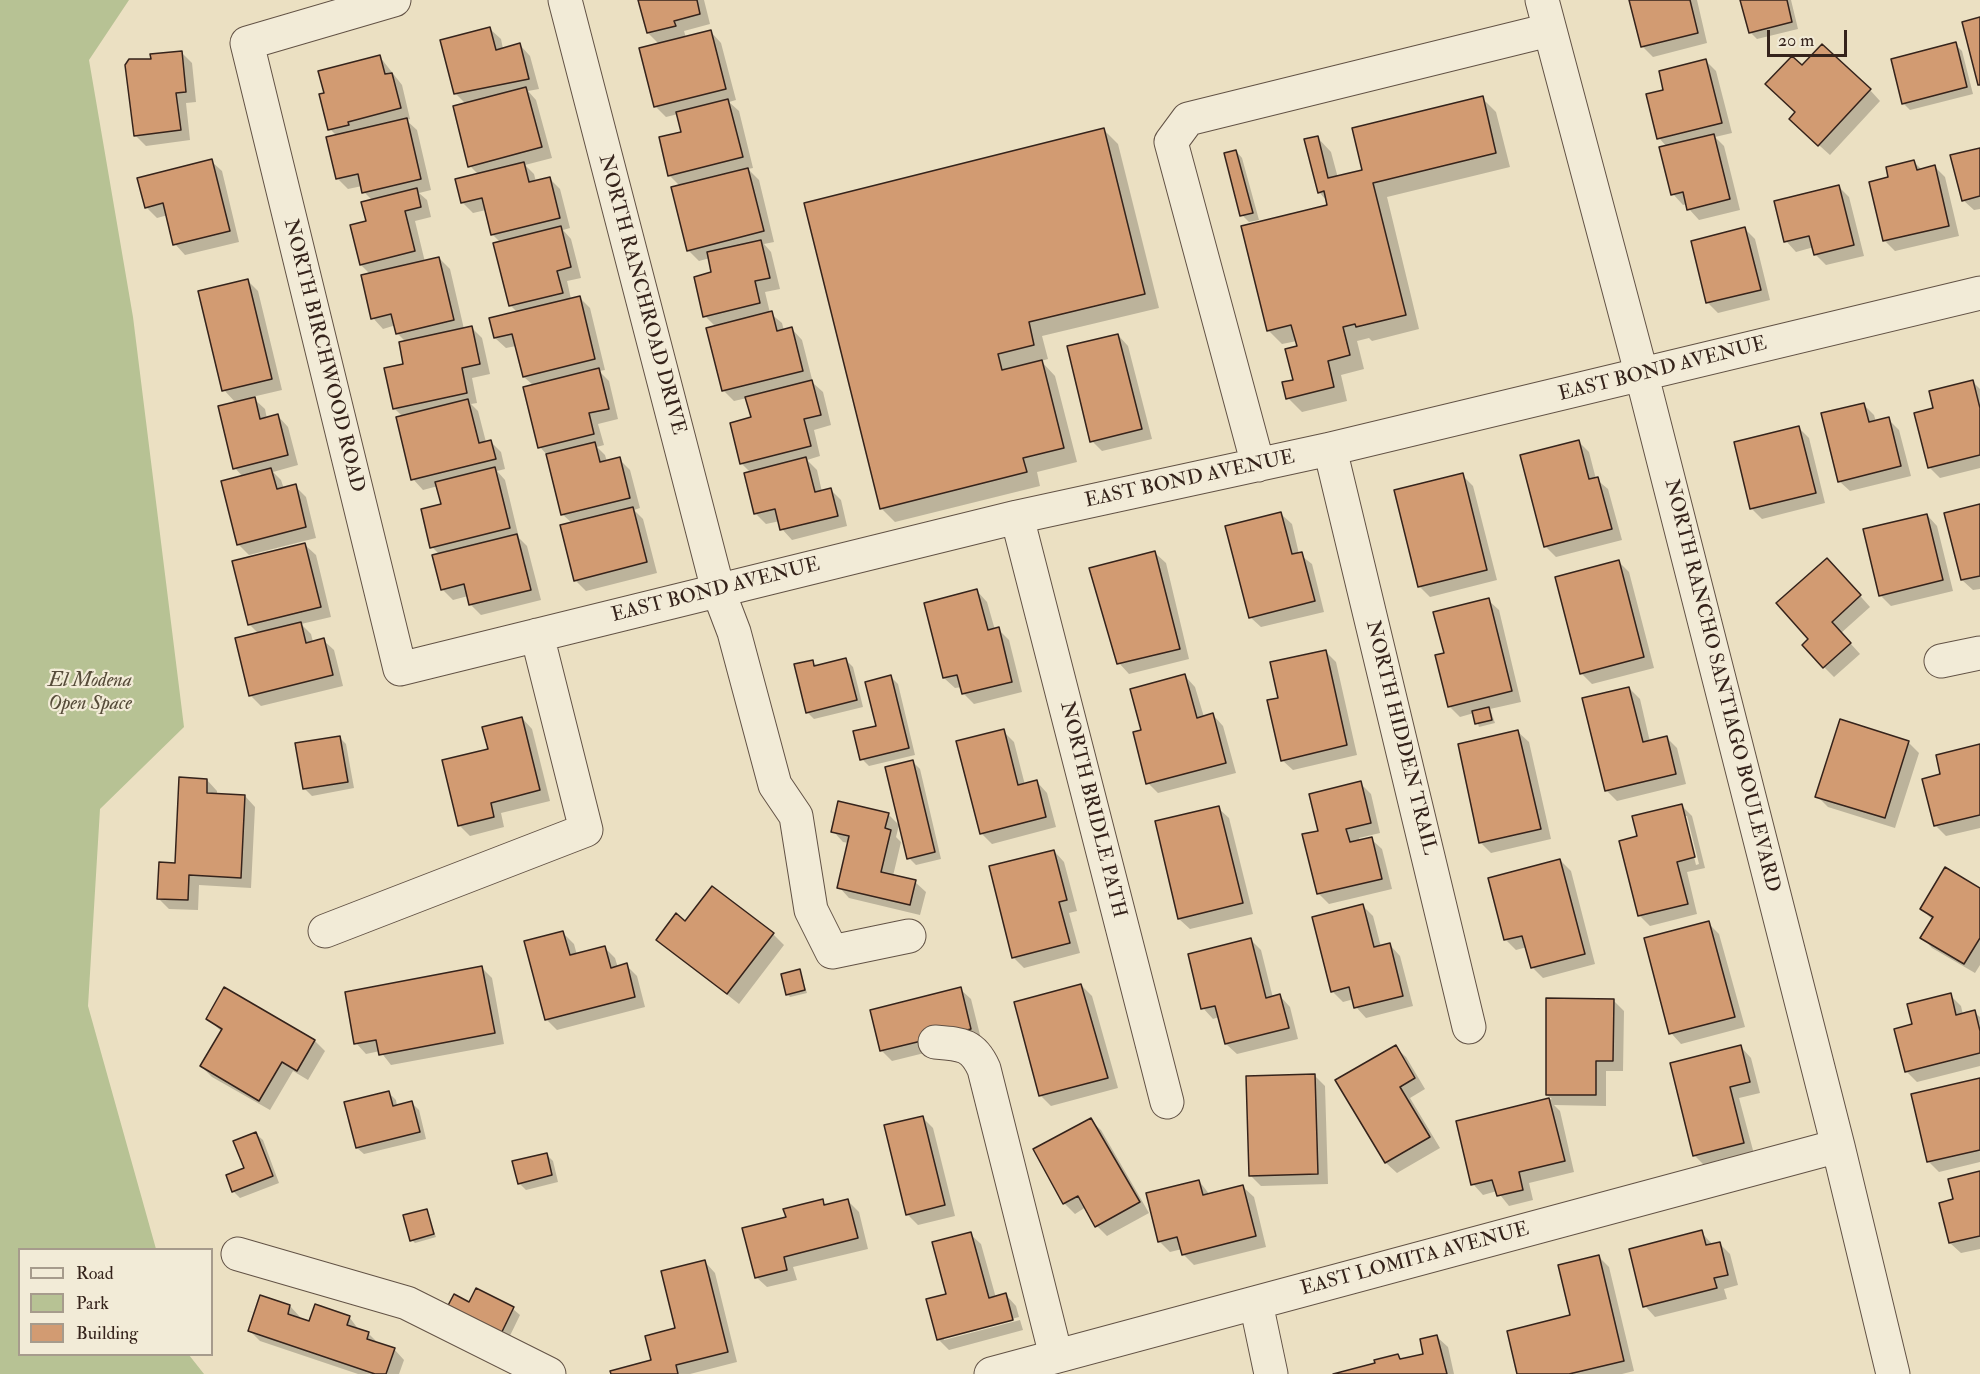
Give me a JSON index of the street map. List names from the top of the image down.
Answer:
{
  "streets": {
    "street": [
      "NORTH RANCHROAD DRIVE",
      "NORTH BIRCHWOOD ROAD",
      "EAST BOND AVENUE",
      "NORTH RANCHO SANTIAGO BOULEVARD",
      "NORTH HIDDEN TRAIL",
      "NORTH BRIDLE PATH",
      "EAST LOMITA AVENUE"
    ]
  },
  "crossings": [
    ["NORTH RANCHROAD DRIVE", "EAST BOND AVENUE"],
    ["NORTH BIRCHWOOD ROAD", "EAST BOND AVENUE"],
    ["EAST BOND AVENUE", "NORTH RANCHO SANTIAGO BOULEVARD"],
    ["EAST BOND AVENUE", "NORTH HIDDEN TRAIL"],
    ["EAST BOND AVENUE", "NORTH BRIDLE PATH"],
    ["NORTH RANCHO SANTIAGO BOULEVARD", "EAST LOMITA AVENUE"]
  ],
  "parks": ["El Modena Open Space"],
  "legend": ["Road", "Park", "Building"],
  "scale_bar": "20 m"
}
